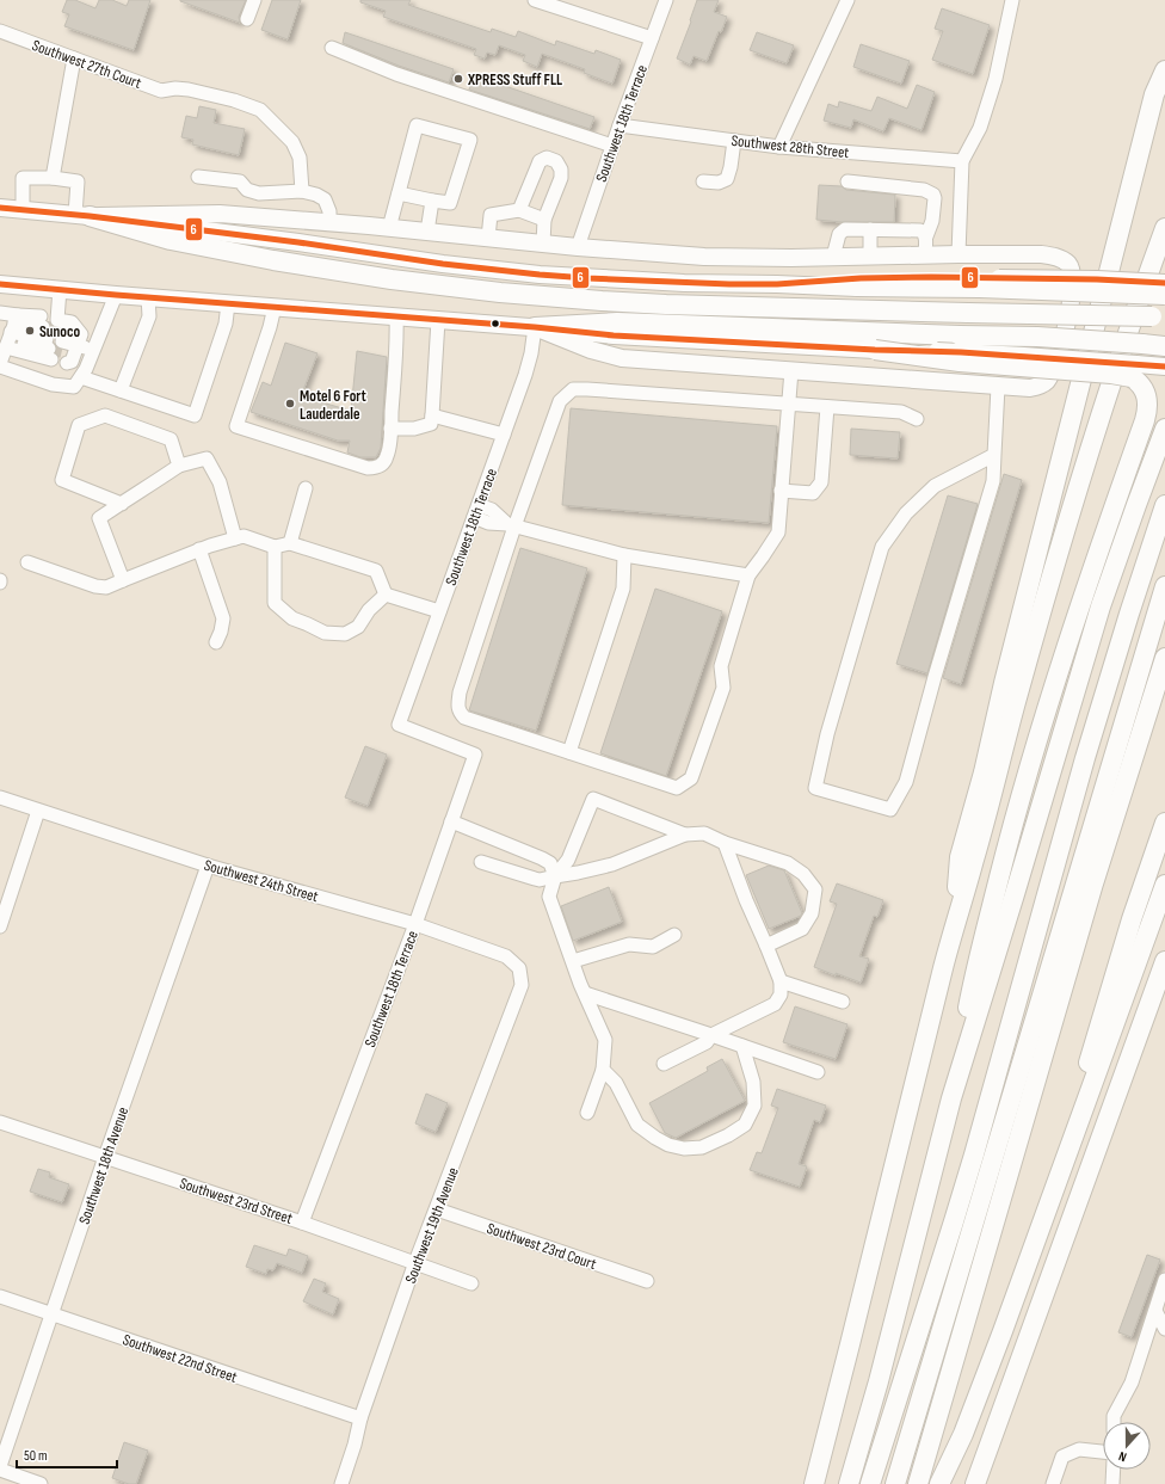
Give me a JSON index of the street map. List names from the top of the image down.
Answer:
{
  "streets": {
    "street": [
      "Southwest 27th Court",
      "Southwest 18th Terrace",
      "Southwest 28th Street",
      "Southwest 24th Street",
      "Southwest 18th Avenue",
      "Southwest 23rd Street",
      "Southwest 19th Avenue",
      "Southwest 23rd Court",
      "Southwest 22nd Street"
    ]
  },
  "crossings": [
    ["Southwest 18th Terrace", "Southwest 28th Street"],
    ["Southwest 18th Terrace", "Southwest 24th Street"],
    ["Southwest 18th Terrace", "Southwest 23rd Street"],
    ["Southwest 24th Street", "Southwest 18th Avenue"],
    ["Southwest 24th Street", "Southwest 19th Avenue"],
    ["Southwest 18th Avenue", "Southwest 23rd Street"],
    ["Southwest 18th Avenue", "Southwest 22nd Street"],
    ["Southwest 23rd Street", "Southwest 19th Avenue"],
    ["Southwest 19th Avenue", "Southwest 23rd Court"],
    ["Southwest 19th Avenue", "Southwest 22nd Street"]
  ],
  "places": ["XPRESS Stuff FLL", "Sunoco", "Motel 6 Fort Lauderdale"],
  "lines": ["transit line 6"],
  "scale_bar": "50 m",
  "north": "bottom"
}
